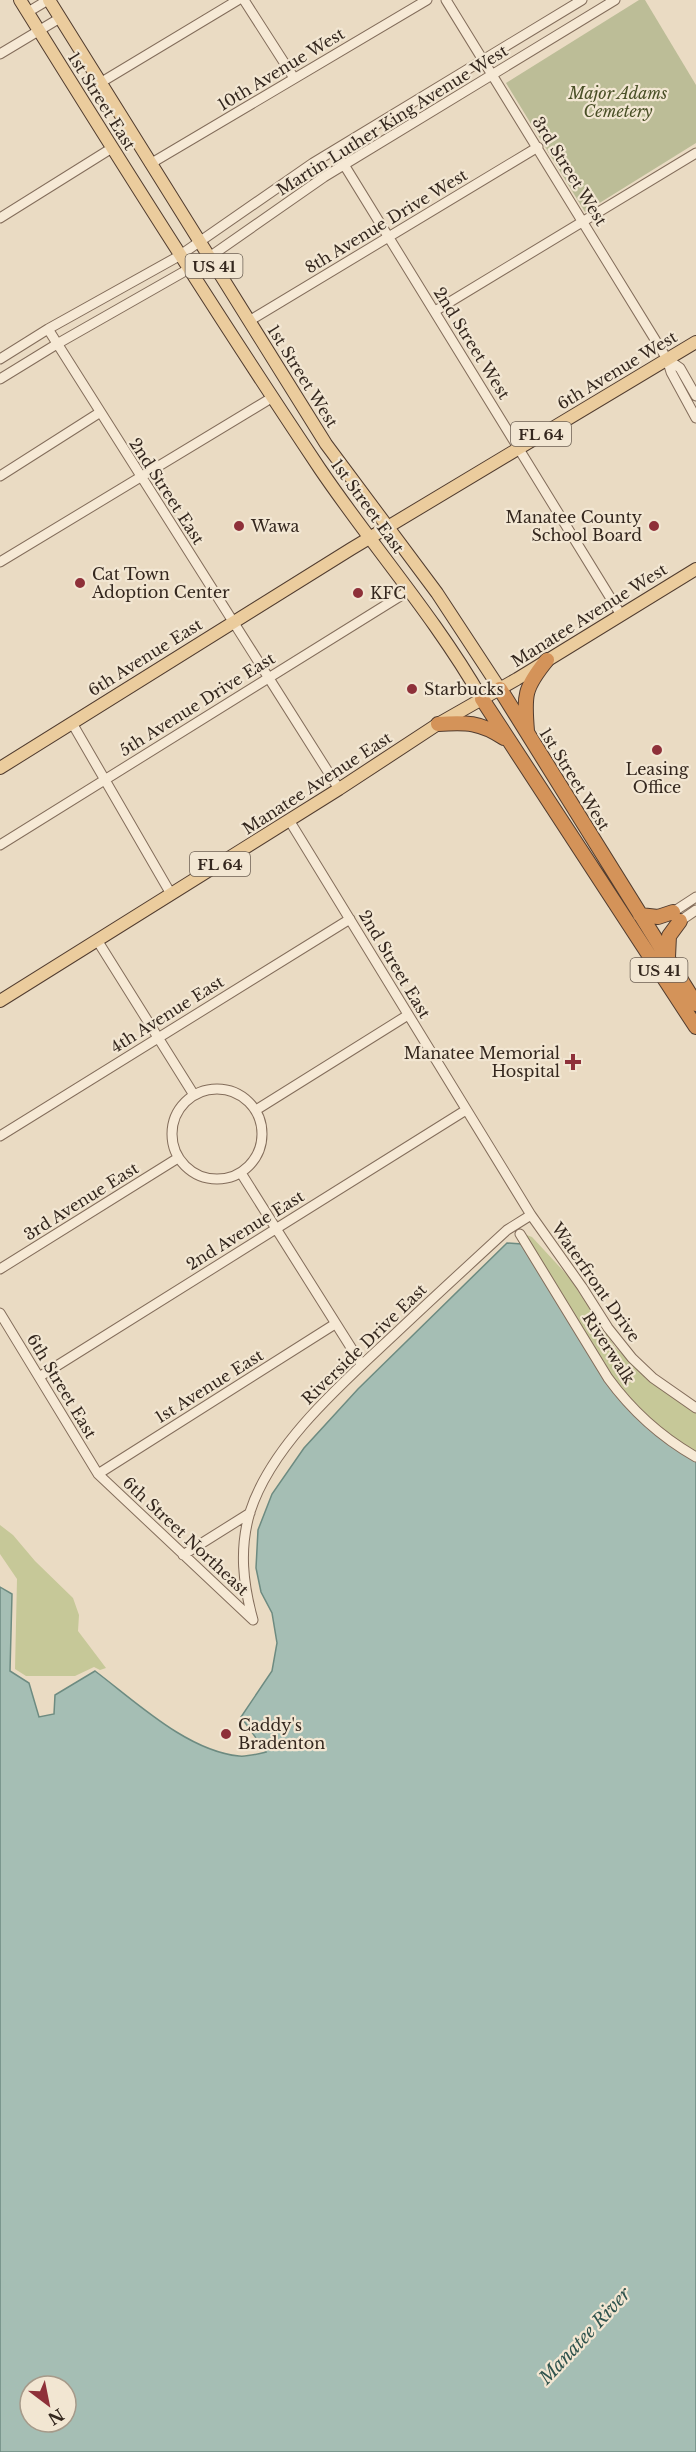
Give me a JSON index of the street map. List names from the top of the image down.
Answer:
{
  "streets": {
    "highway": ["1st Street East", "US 41", "1st Street West"],
    "main road": [
      "6th Avenue West",
      "FL 64",
      "Manatee Avenue West",
      "6th Avenue East",
      "Manatee Avenue East"
    ],
    "street": [
      "10th Avenue West",
      "Martin Luther King Avenue West",
      "3rd Street West",
      "8th Avenue Drive West",
      "2nd Street West",
      "2nd Street East",
      "5th Avenue Drive East",
      "4th Avenue East",
      "3rd Avenue East",
      "2nd Avenue East",
      "Waterfront Drive",
      "Riverside Drive East",
      "Riverwalk",
      "6th Street East",
      "1st Avenue East",
      "6th Street Northeast"
    ]
  },
  "crossings": [
    ["10th Avenue West", "1st Street West"],
    ["1st Street East", "Martin Luther King Avenue West"],
    ["1st Street East", "6th Avenue West"],
    ["1st Street East", "6th Avenue East"],
    ["1st Street East", "5th Avenue Drive East"],
    ["1st Street East", "Manatee Avenue East"],
    ["Martin Luther King Avenue West", "3rd Street West"],
    ["Martin Luther King Avenue West", "2nd Street West"],
    ["Martin Luther King Avenue West", "1st Street West"],
    ["Martin Luther King Avenue West", "2nd Street East"],
    ["3rd Street West", "8th Avenue Drive West"],
    ["3rd Street West", "6th Avenue West"],
    ["8th Avenue Drive West", "2nd Street West"],
    ["8th Avenue Drive West", "1st Street West"],
    ["2nd Street West", "6th Avenue West"],
    ["2nd Street West", "Manatee Avenue West"],
    ["6th Avenue West", "1st Street West"],
    ["6th Avenue West", "6th Avenue East"],
    ["1st Street West", "Manatee Avenue West"],
    ["1st Street West", "Manatee Avenue East"],
    ["2nd Street East", "6th Avenue East"],
    ["2nd Street East", "5th Avenue Drive East"],
    ["2nd Street East", "Manatee Avenue East"],
    ["2nd Street East", "4th Avenue East"],
    ["2nd Street East", "2nd Avenue East"],
    ["2nd Street East", "Waterfront Drive"],
    ["2nd Street East", "Riverside Drive East"],
    ["Manatee Avenue West", "Manatee Avenue East"],
    ["2nd Avenue East", "6th Street East"],
    ["Waterfront Drive", "Riverside Drive East"],
    ["Riverside Drive East", "6th Street Northeast"],
    ["6th Street East", "1st Avenue East"],
    ["6th Street East", "6th Street Northeast"],
    ["1st Avenue East", "6th Street Northeast"]
  ],
  "water": ["Manatee River"],
  "parks": ["Major Adams Cemetery"],
  "places": {
    "other": [
      "Wawa",
      "Manatee County School Board",
      "Cat Town Adoption Center",
      "KFC",
      "Starbucks",
      "Leasing Office",
      "Caddy's Bradenton"
    ],
    "health": ["Manatee Memorial Hospital"]
  },
  "north": "bottom right"
}
